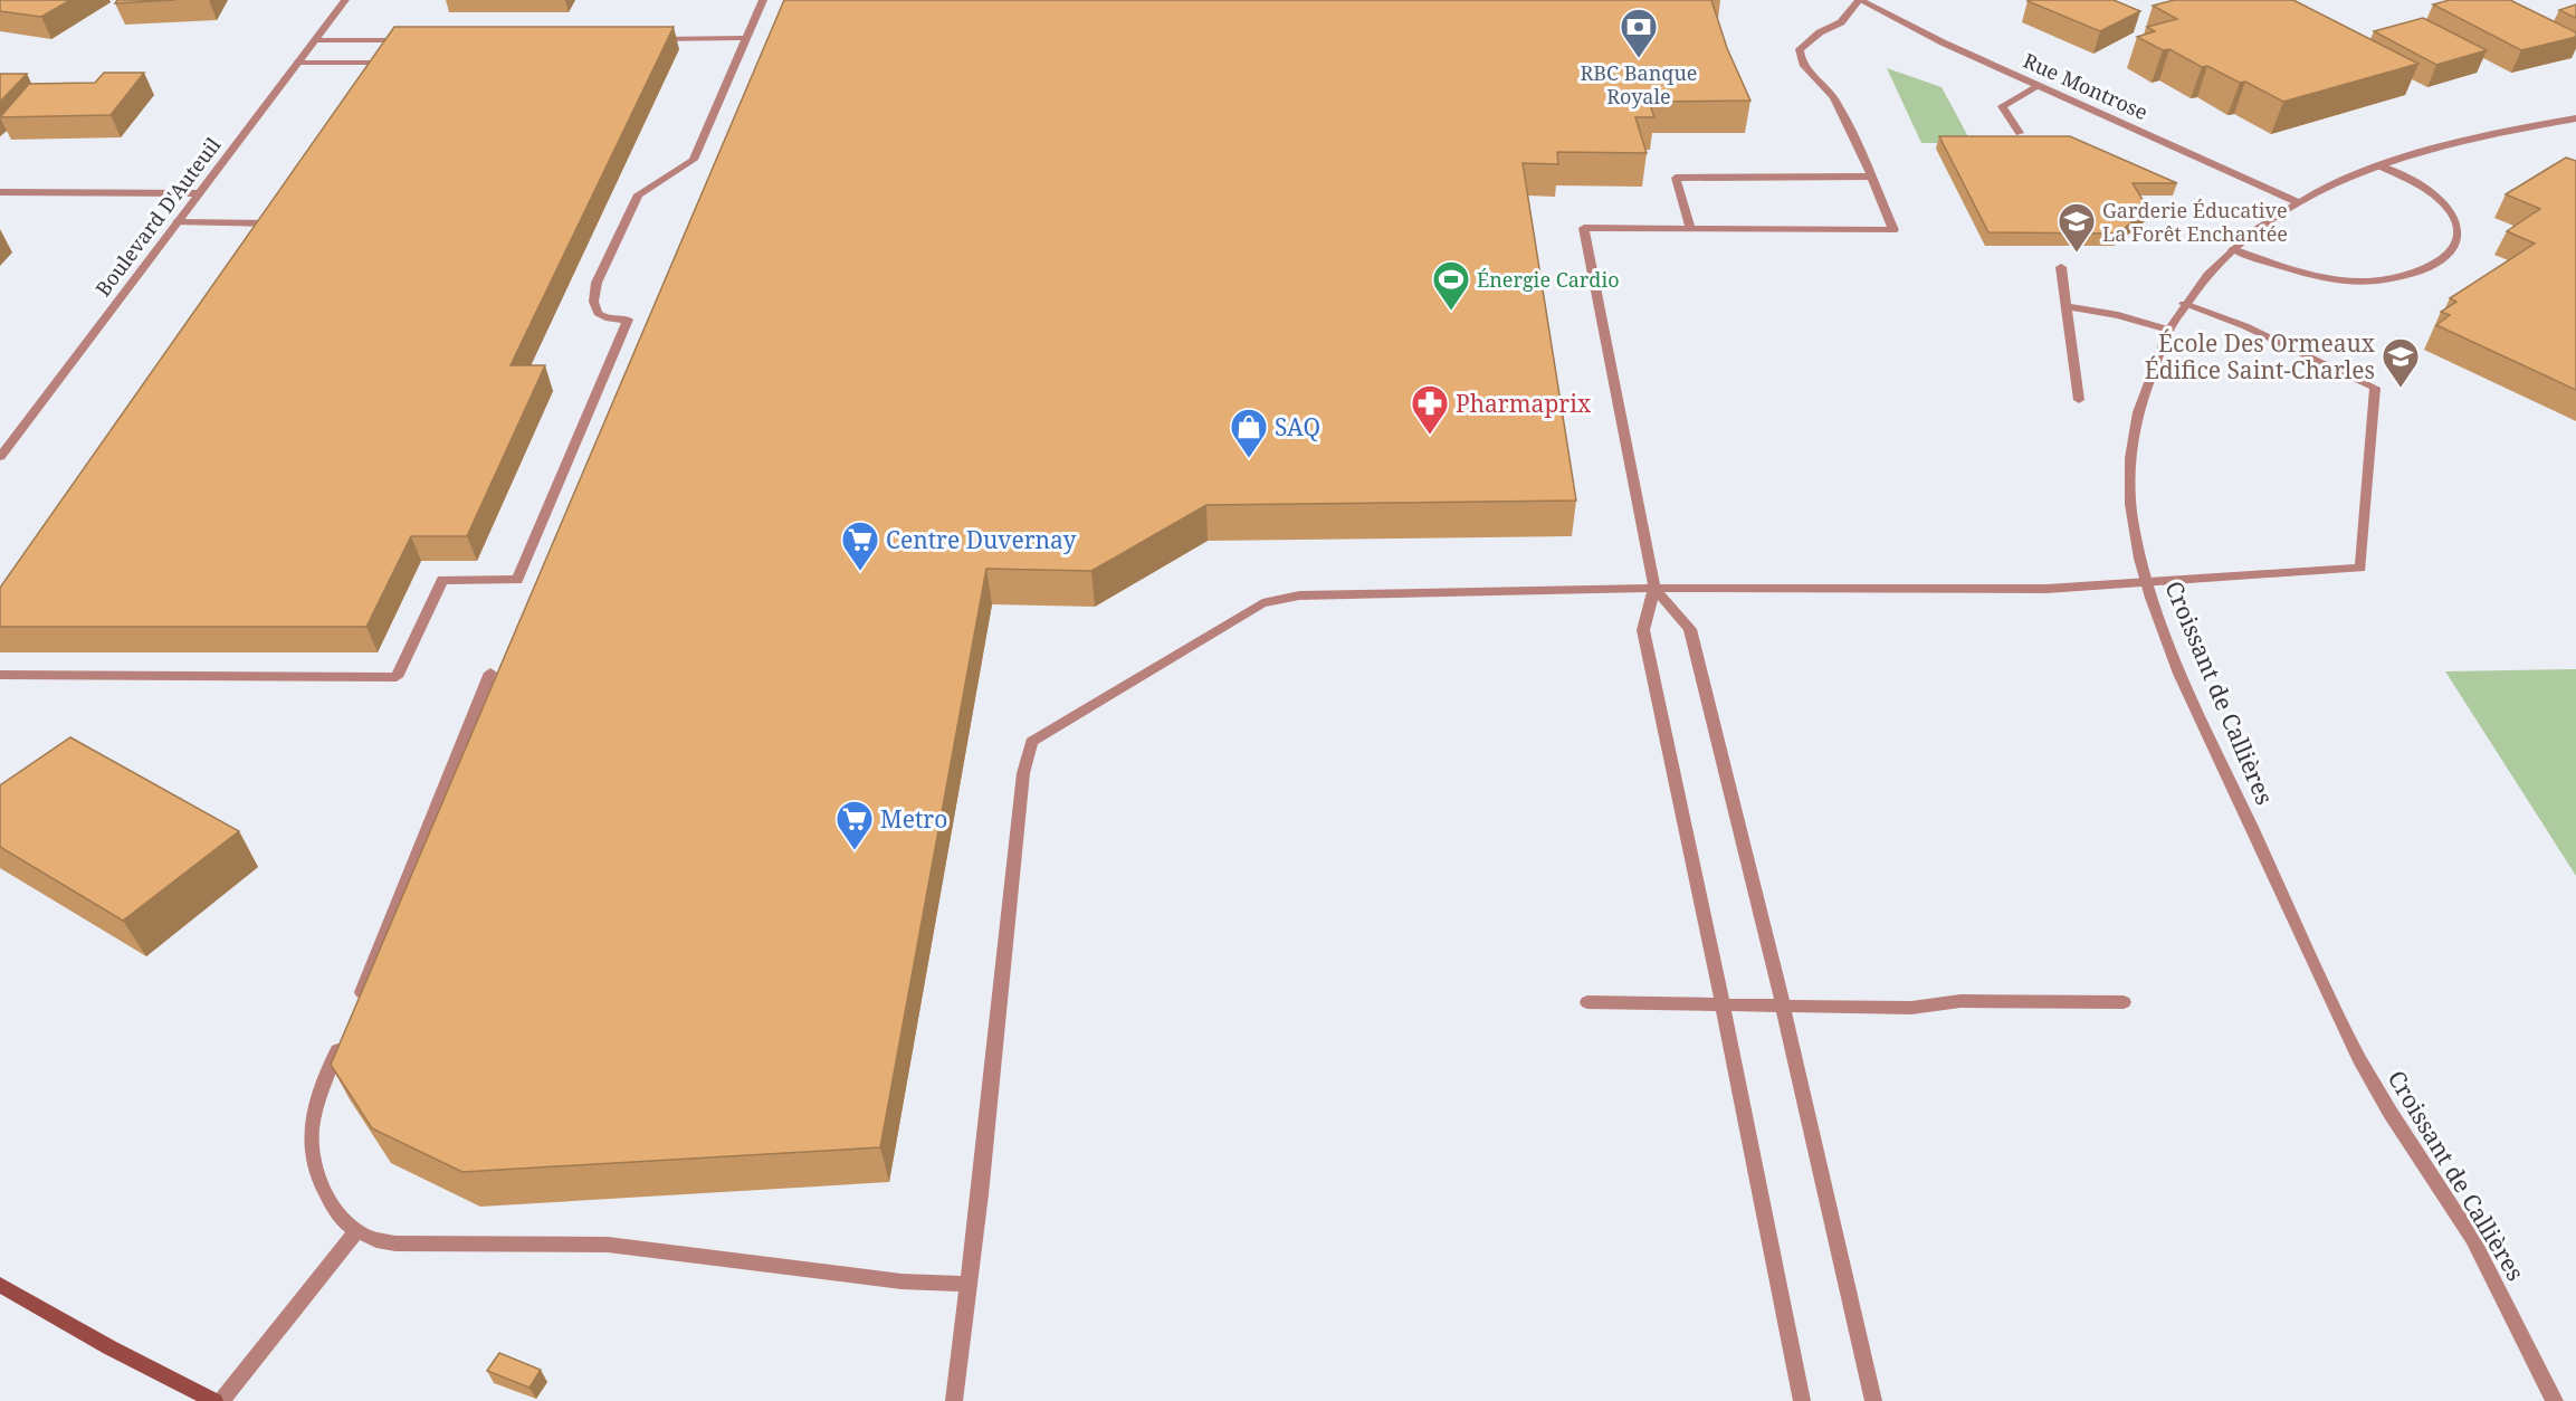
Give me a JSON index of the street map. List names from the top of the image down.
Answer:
{
  "streets": {
    "street": ["Rue Montrose", "Boulevard D'Auteuil", "Croissant de Callières"]
  },
  "crossings": [
    ["Rue Montrose", "Croissant de Callières"]
  ],
  "places": {
    "bank": ["RBC Banque Royale"],
    "school or university": ["Garderie Éducative La Forêt Enchantée", "École Des Ormeaux Édifice Saint-Charles"],
    "sports": ["Énergie Cardio"],
    "pharmacy": ["Pharmaprix"],
    "shop": ["SAQ"],
    "supermarket": ["Centre Duvernay", "Metro"]
  }
}
